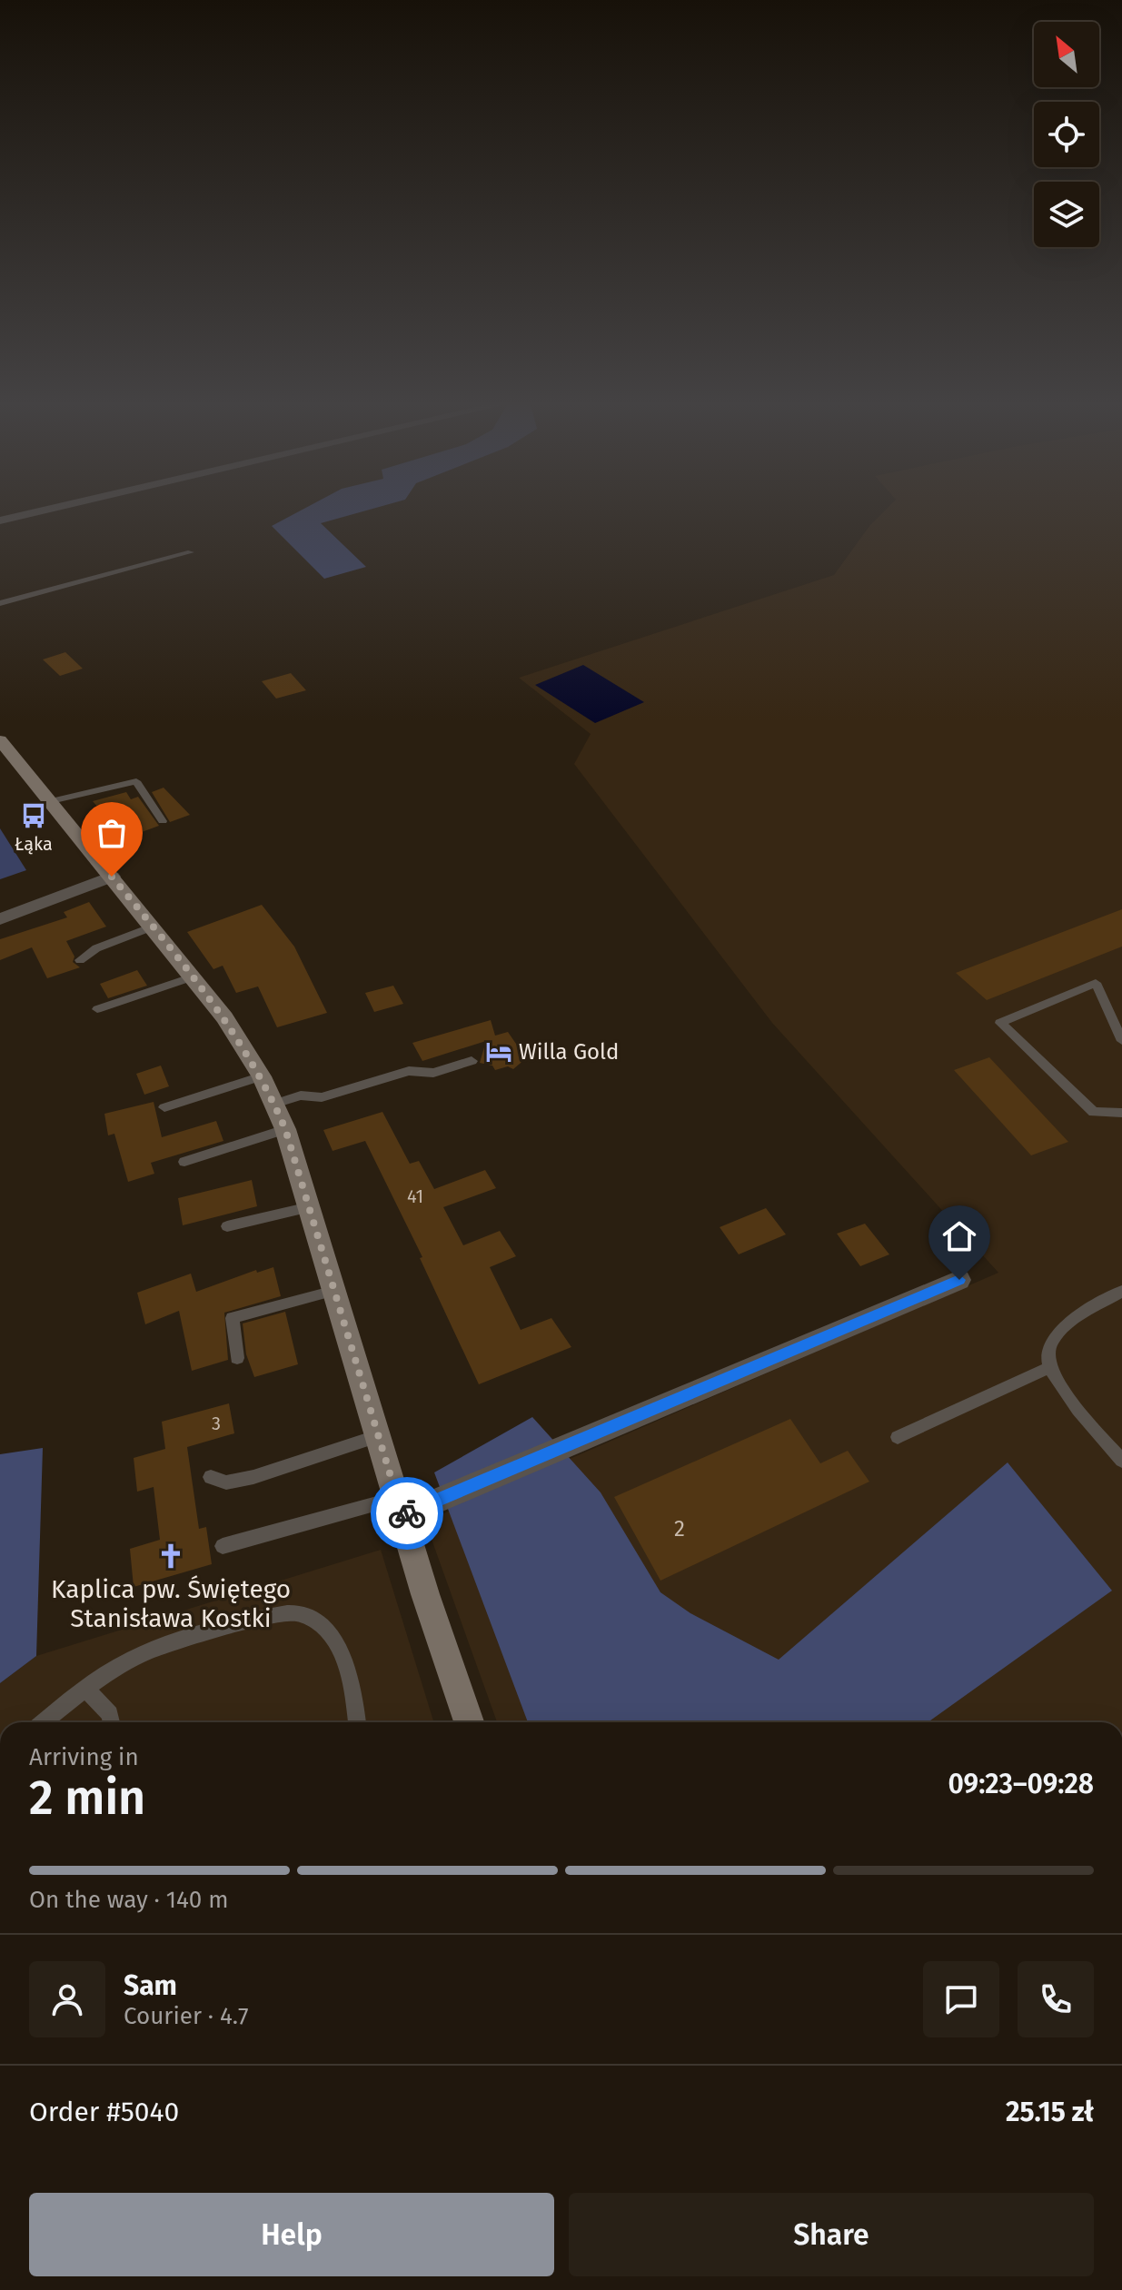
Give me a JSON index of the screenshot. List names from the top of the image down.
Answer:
{
  "places": {
    "bus stop": ["Łąka"],
    "hotel": ["Willa Gold"],
    "church": ["Kaplica pw. Świętego Stanisława Kostki"]
  },
  "house_numbers": ["41", "3", "2"],
  "north": "top left",
  "page": {
    "heading": ["2 min", "Arriving in", "09:23–09:28"],
    "panel": [
      "Sam",
      "Courier · 4.7",
      "Order #5040",
      "25.15 zł"
    ],
    "bar": "On the way · 140 m",
    "buttons": ["Help", "Share"]
  }
}
